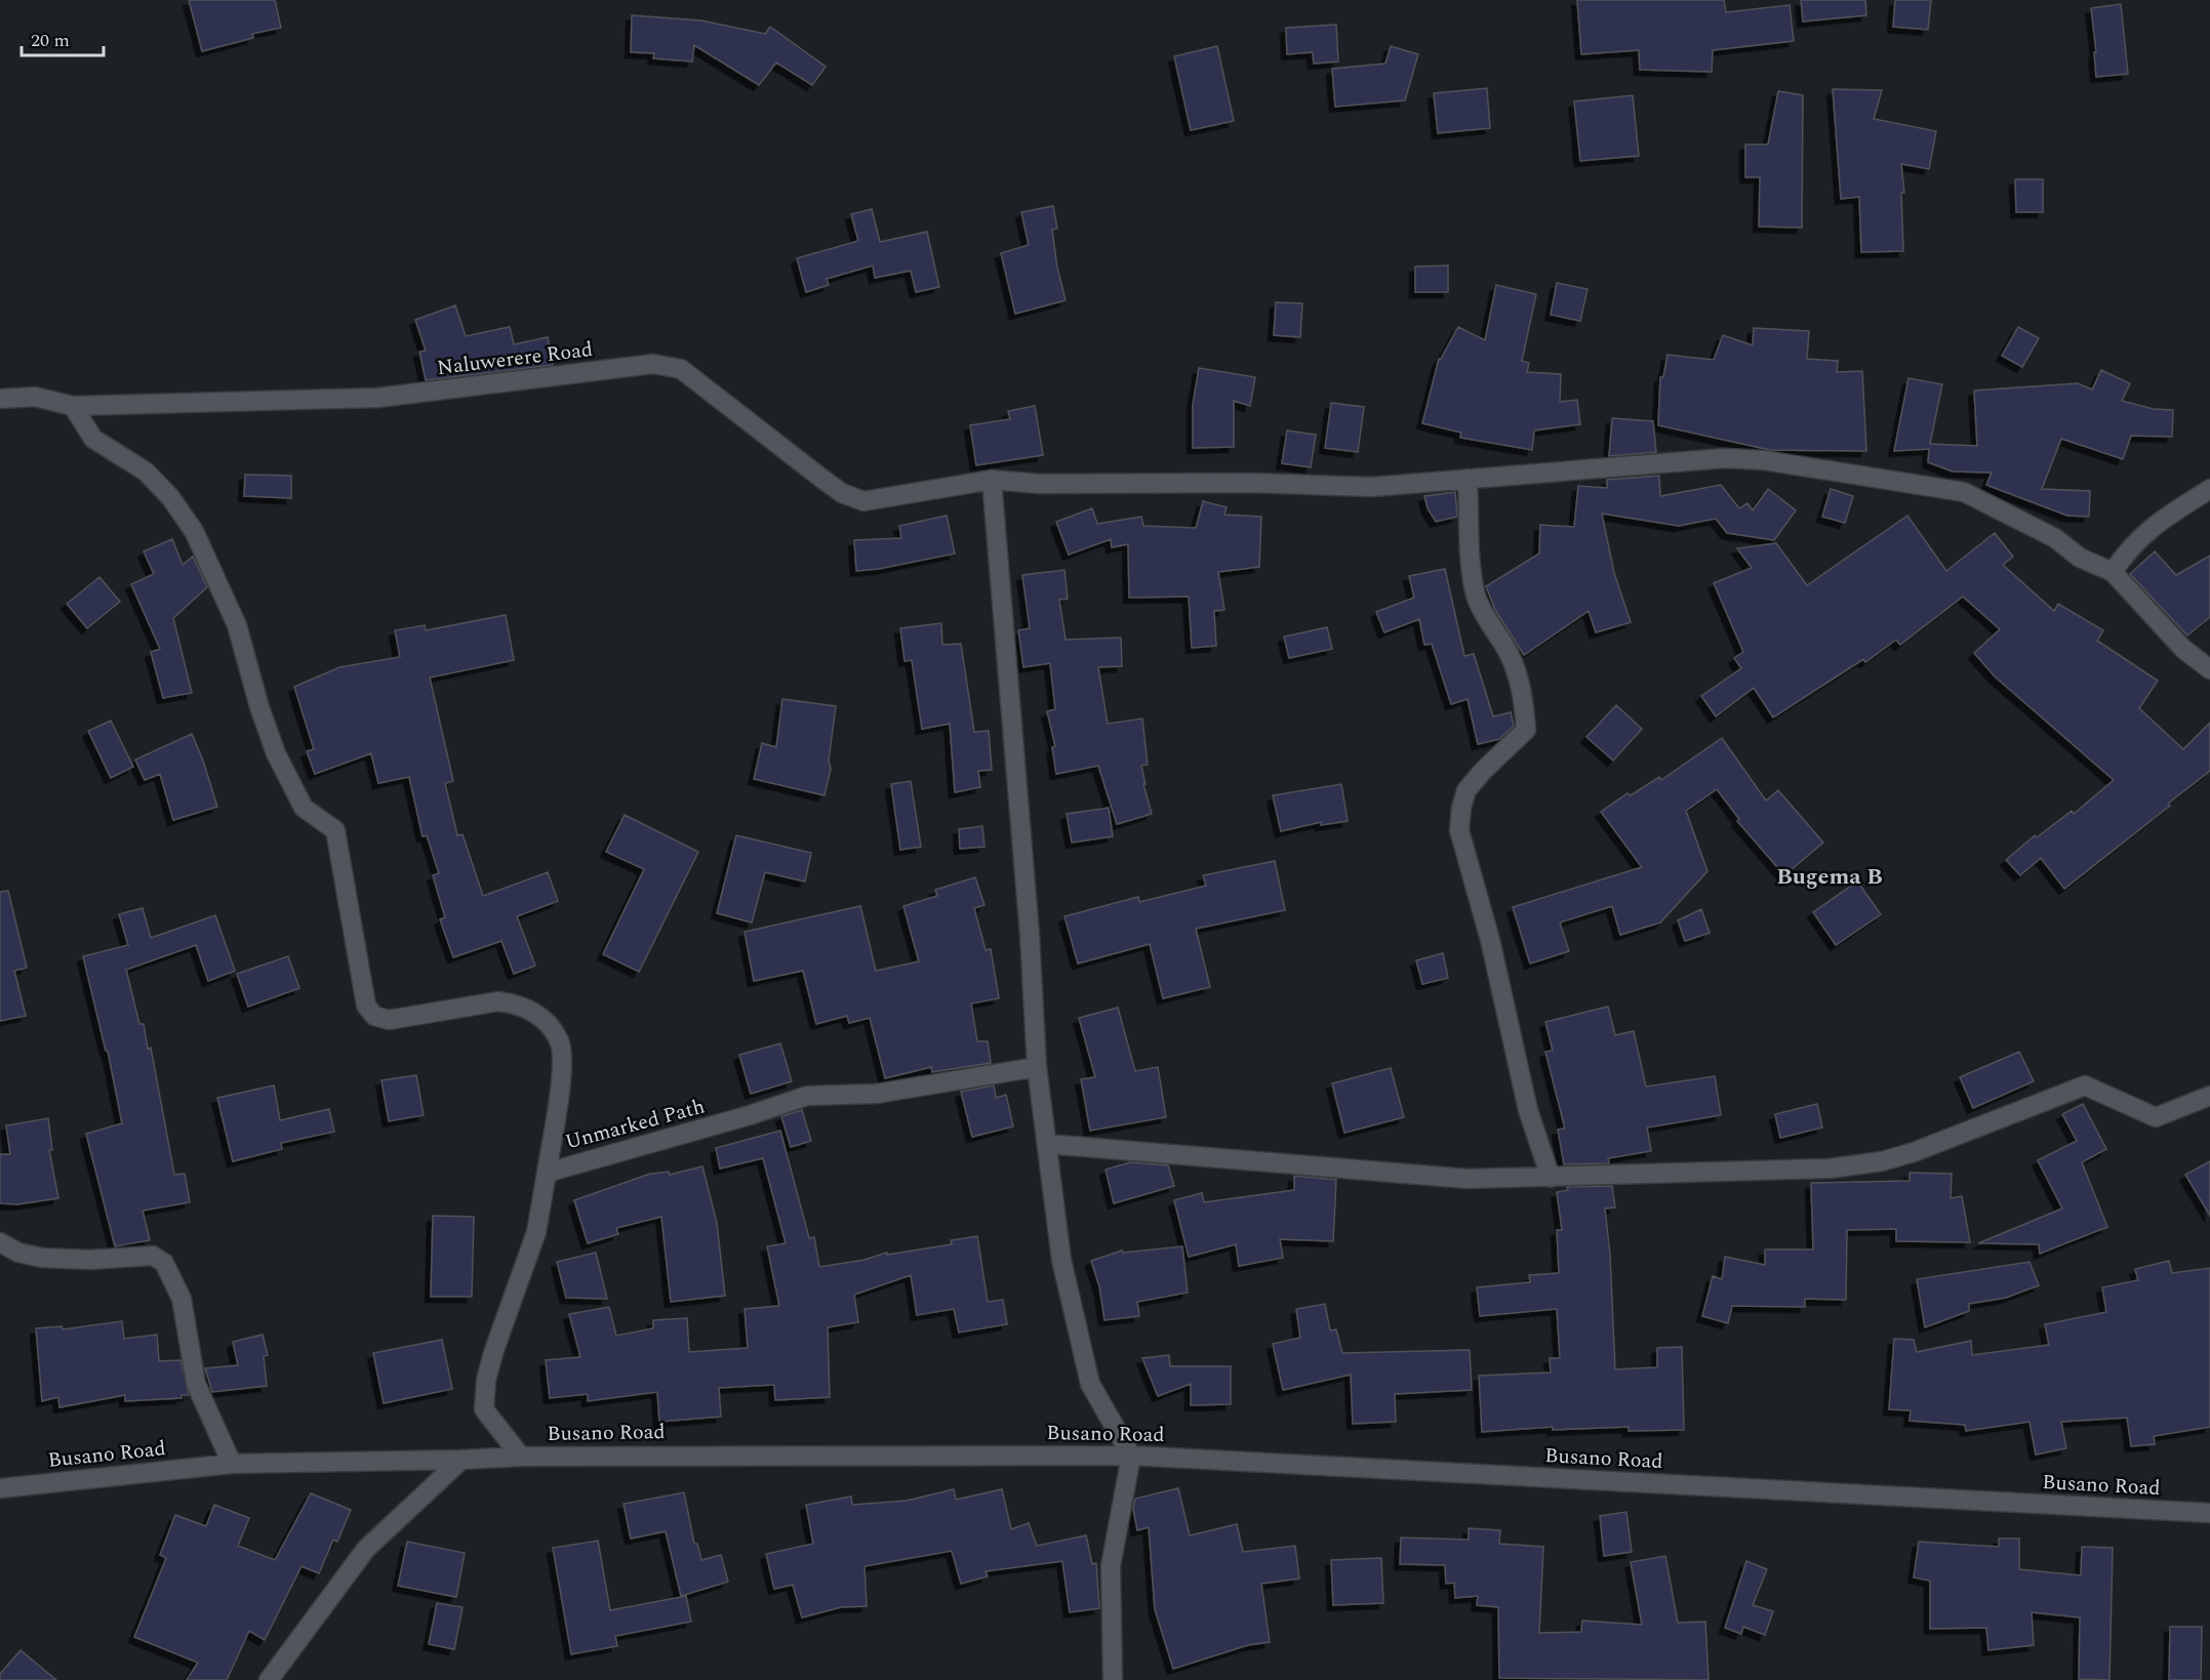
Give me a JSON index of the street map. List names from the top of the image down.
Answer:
{
  "streets": {
    "street": ["Naluwerere Road", "Unmarked Path", "Busano Road"]
  },
  "crossings": [
    ["Unmarked Path", "Busano Road"]
  ],
  "districts": ["Bugema B"],
  "scale_bar": "20 m"
}
